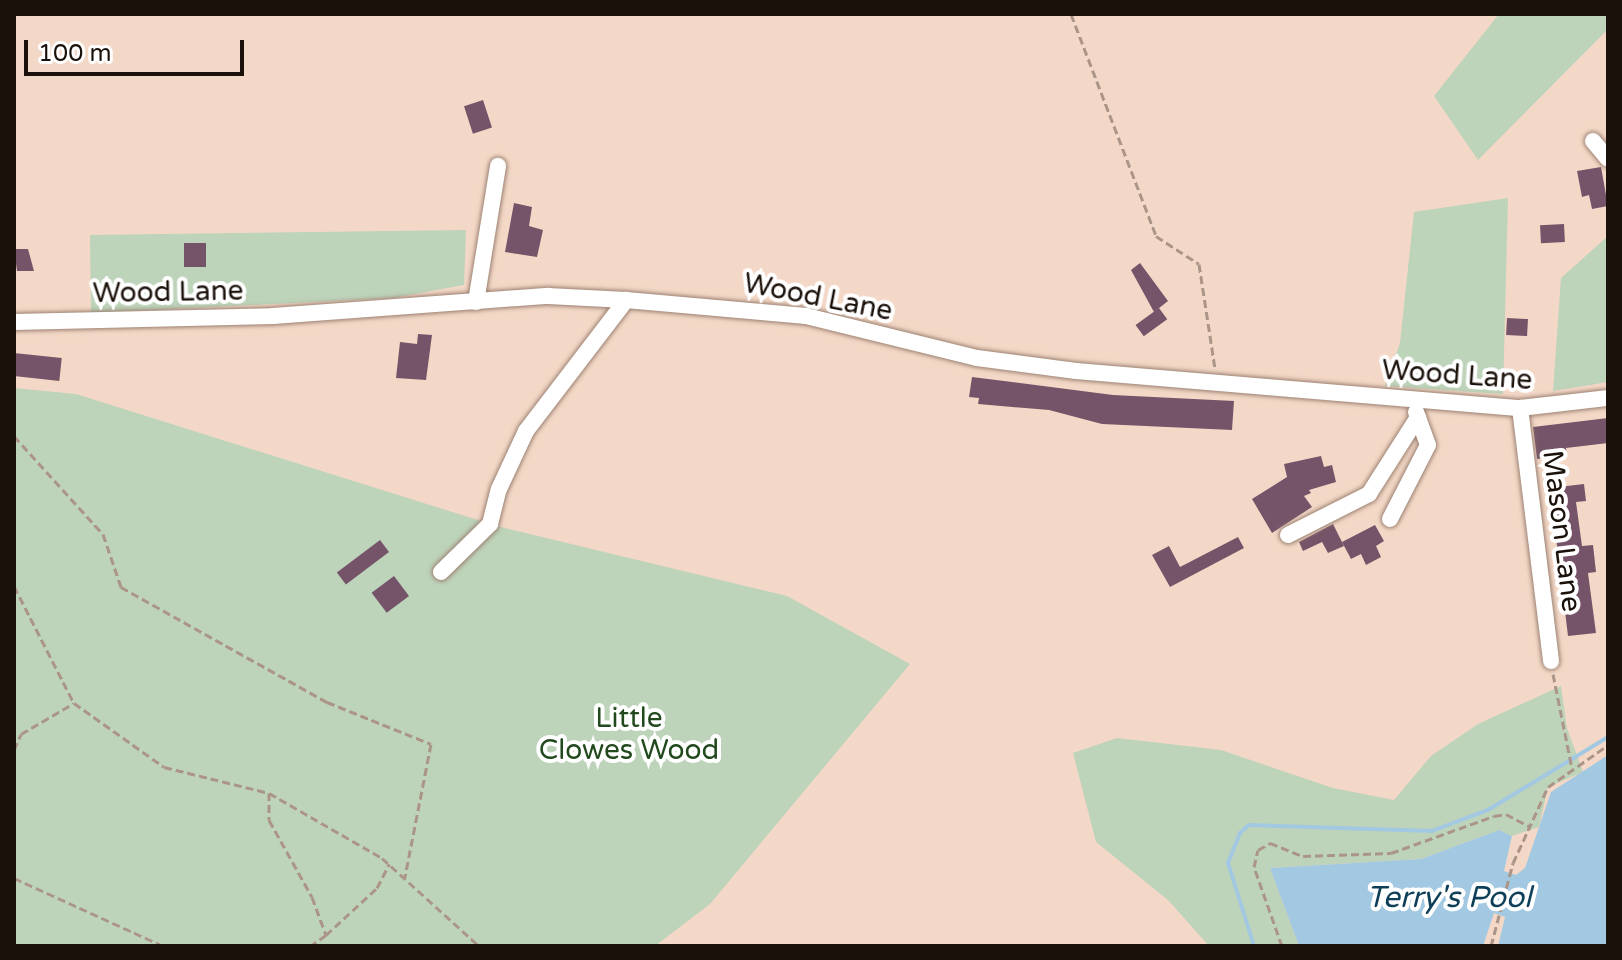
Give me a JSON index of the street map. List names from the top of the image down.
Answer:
{
  "streets": {
    "street": ["Wood Lane", "Mason Lane"]
  },
  "crossings": [
    ["Wood Lane", "Mason Lane"]
  ],
  "water": ["Terry's Pool"],
  "parks": ["Little Clowes Wood"],
  "scale_bar": "100 m"
}
